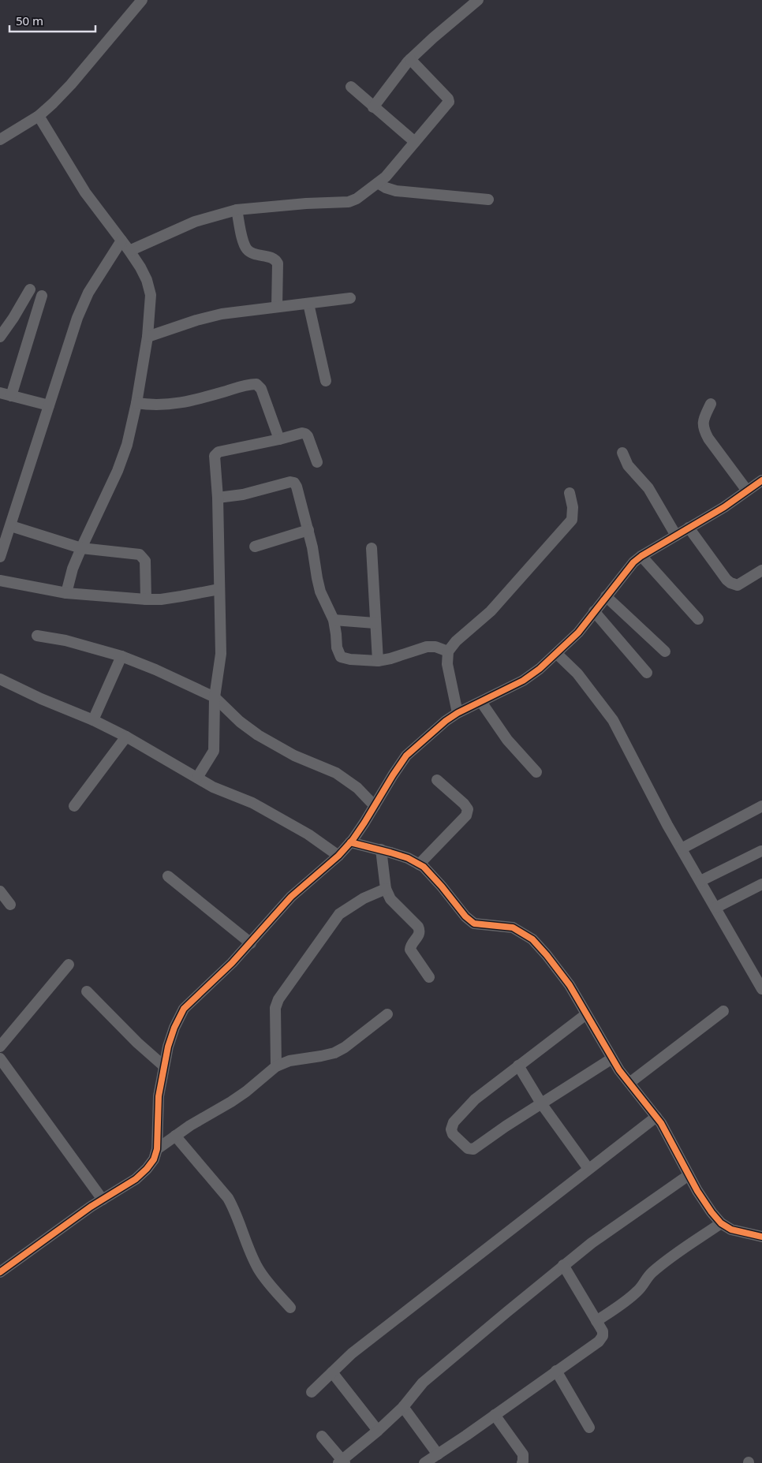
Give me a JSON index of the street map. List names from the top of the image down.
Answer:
{
  "scale_bar": "50 m"
}
